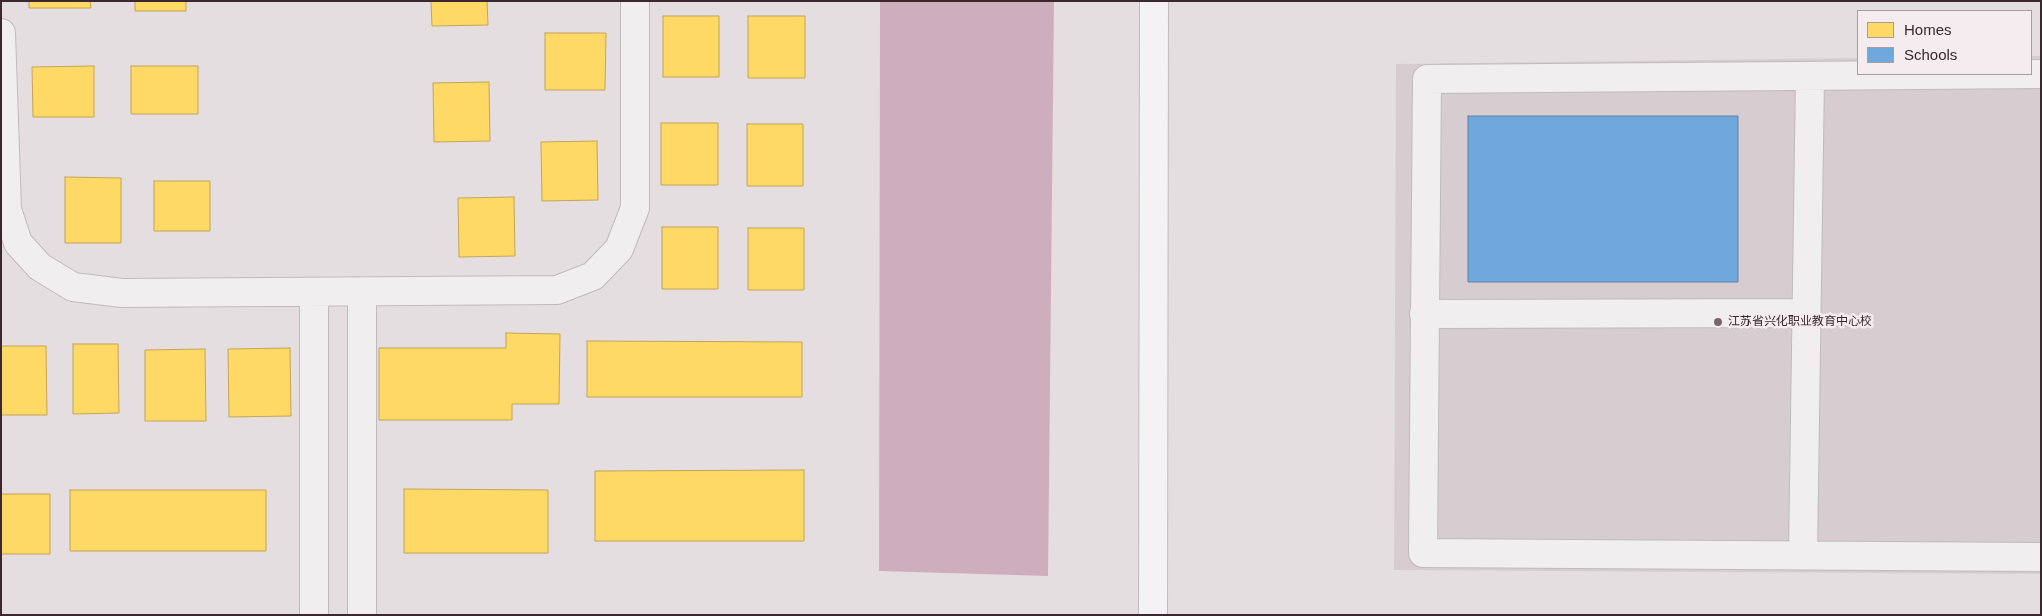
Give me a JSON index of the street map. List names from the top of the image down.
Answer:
{
  "places": ["江苏省兴化职业教育中心校"],
  "legend": ["Homes", "Schools"]
}
